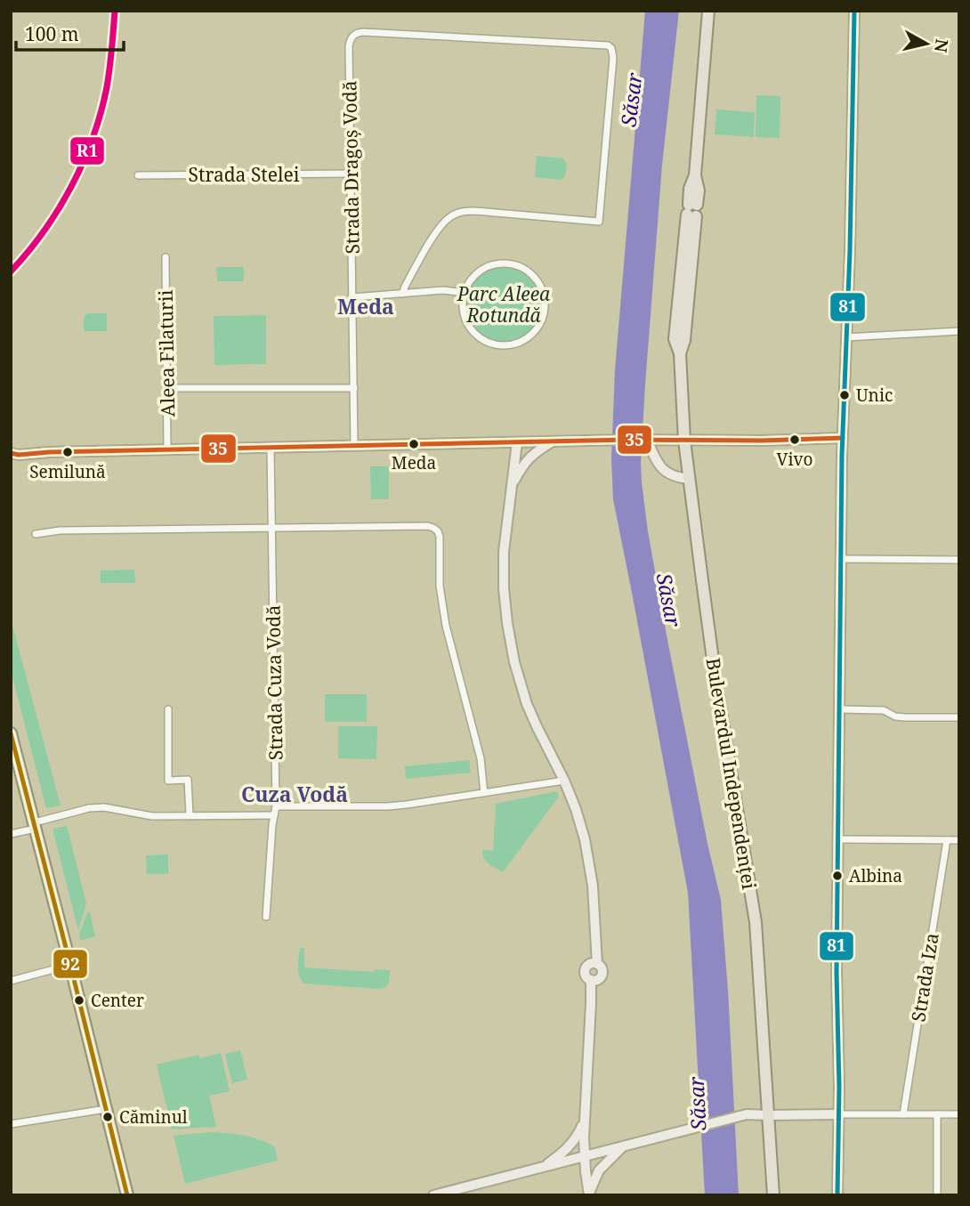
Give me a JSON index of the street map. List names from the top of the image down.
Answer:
{
  "streets": {
    "main road": ["Bulevardul Independenței"],
    "street": [
      "Strada Dragoș Vodă",
      "Strada Stelei",
      "Aleea Filaturii",
      "Strada Cuza Vodă",
      "Strada Iza"
    ]
  },
  "crossings": [
    ["Strada Dragoș Vodă", "Strada Stelei"]
  ],
  "districts": ["Meda", "Cuza Vodă"],
  "water": ["Săsar"],
  "parks": ["Parc Aleea Rotundă"],
  "places": [
    "Unic",
    "Vivo",
    "Meda",
    "Semilună",
    "Albina",
    "Center",
    "Căminul"
  ],
  "lines": [
    "transit line R1",
    "transit line 81",
    "transit line 35",
    "transit line 92"
  ],
  "scale_bar": "100 m",
  "north": "right"
}
